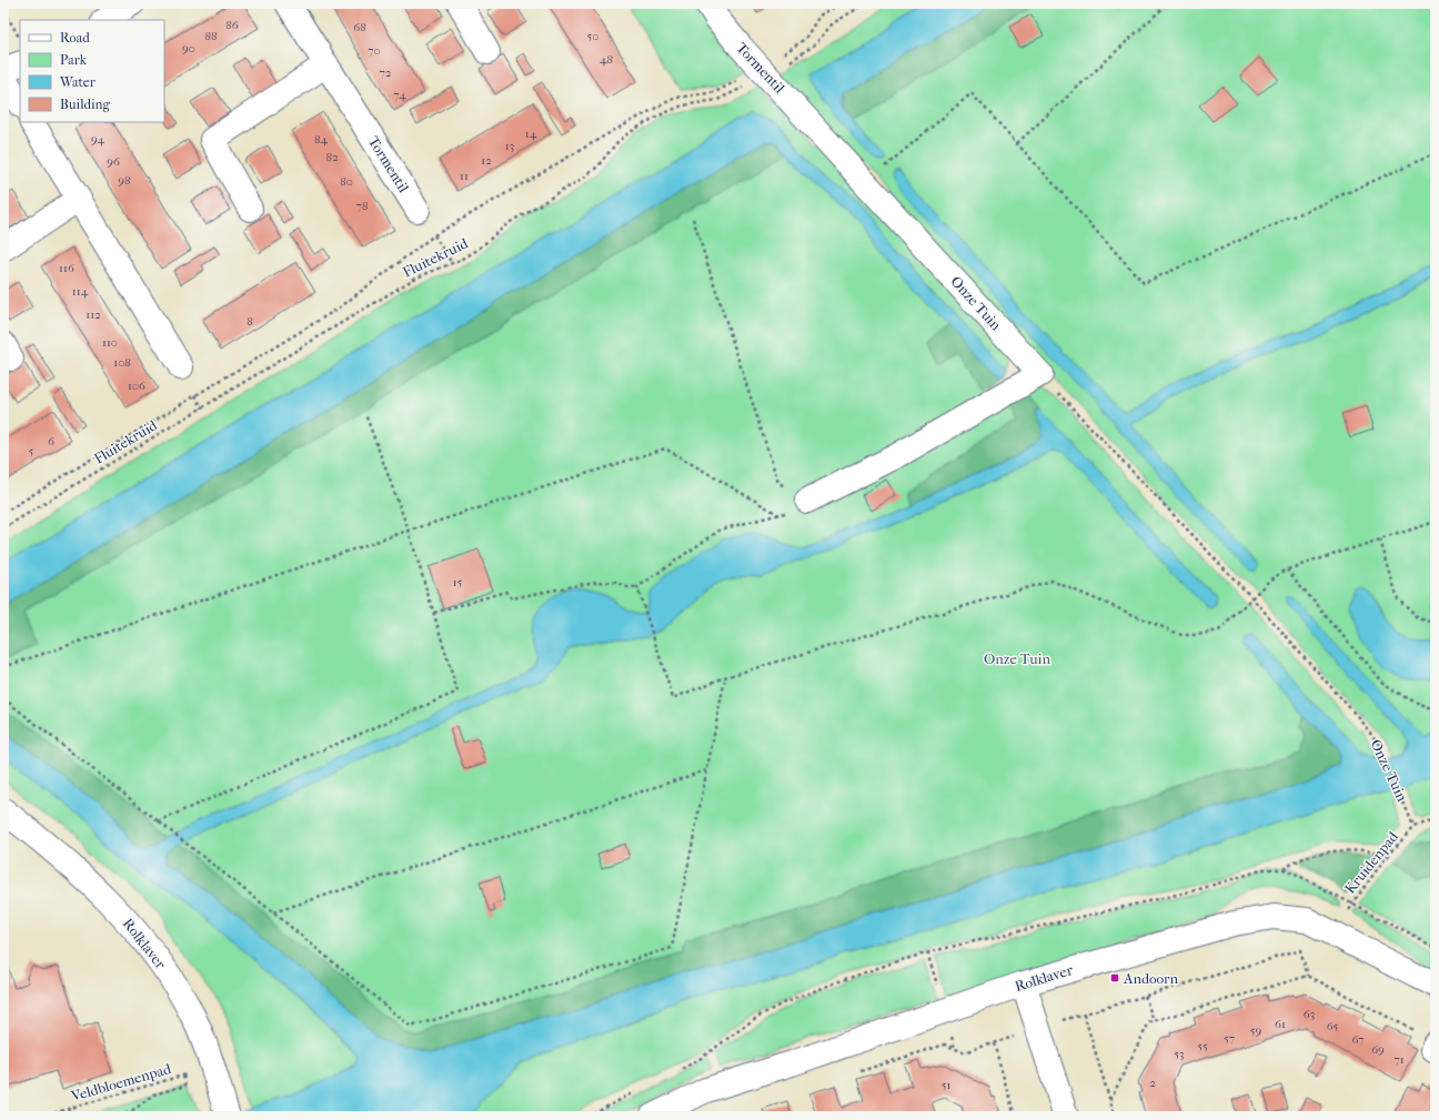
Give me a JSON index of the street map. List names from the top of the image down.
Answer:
{
  "streets": {
    "street": ["Tormentil", "Onze Tuin", "Rolklaver"],
    "path": ["Fluitekruid", "Kruidenpad", "Veldbloemenpad"]
  },
  "crossings": [
    ["Tormentil", "Fluitekruid"],
    ["Tormentil", "Onze Tuin"],
    ["Onze Tuin", "Kruidenpad"],
    ["Kruidenpad", "Rolklaver"]
  ],
  "parks": ["Onze Tuin"],
  "places": {
    "transit": ["Andoorn"]
  },
  "house_numbers": [
    "86",
    "68",
    "88",
    "50",
    "90",
    "70",
    "48",
    "72",
    "74",
    "14",
    "94",
    "84",
    "13",
    "82",
    "12",
    "96",
    "11",
    "98",
    "80",
    "78",
    "116",
    "114",
    "112",
    "8",
    "110",
    "108",
    "106",
    "6",
    "5",
    "15",
    "63",
    "61",
    "65",
    "59",
    "57",
    "67",
    "55",
    "69",
    "53",
    "71",
    "2",
    "51"
  ],
  "legend": [
    "Road",
    "Park",
    "Water",
    "Building"
  ]
}
